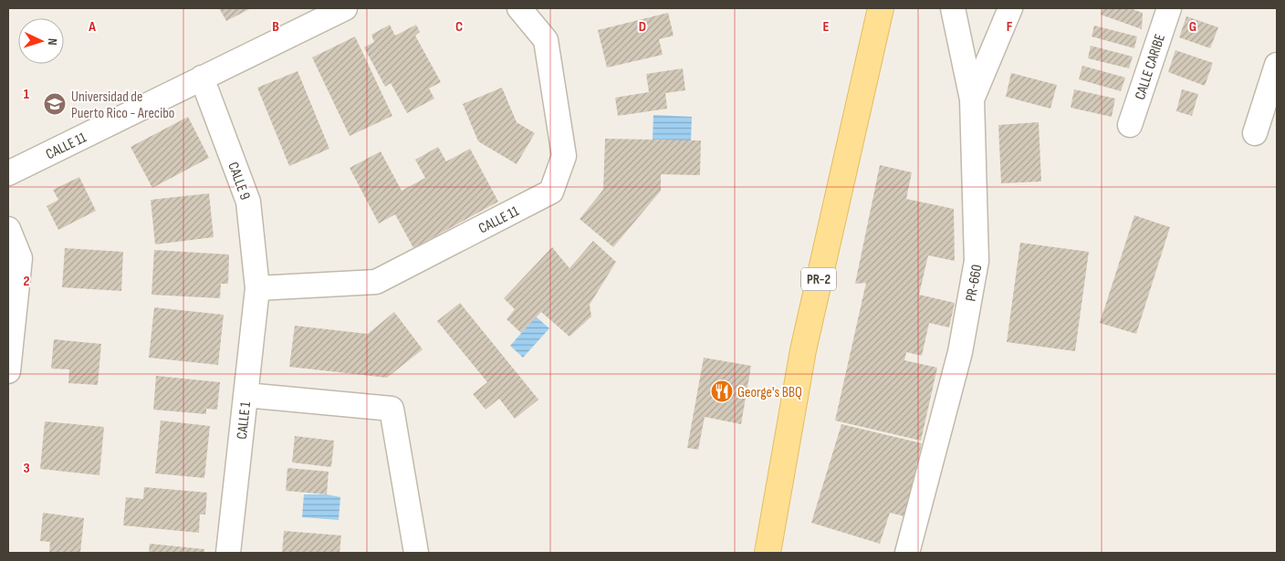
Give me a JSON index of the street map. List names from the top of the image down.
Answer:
{
  "streets": {
    "main road": ["PR-2"],
    "street": [
      "CALLE CARIBE",
      "CALLE 11",
      "CALLE 9",
      "PR-660",
      "CALLE 1"
    ]
  },
  "crossings": [
    ["CALLE 11", "CALLE 9"],
    ["CALLE 11", "CALLE 1"],
    ["CALLE 9", "CALLE 1"]
  ],
  "places": {
    "school or university": ["Universidad de Puerto Rico - Arecibo"],
    "restaurant": ["George's BBQ"]
  },
  "north": "right",
  "grid": {
    "columns": [
      "A",
      "B",
      "C",
      "D",
      "E",
      "F",
      "G"
    ],
    "rows": ["1", "2", "3"]
  }
}
